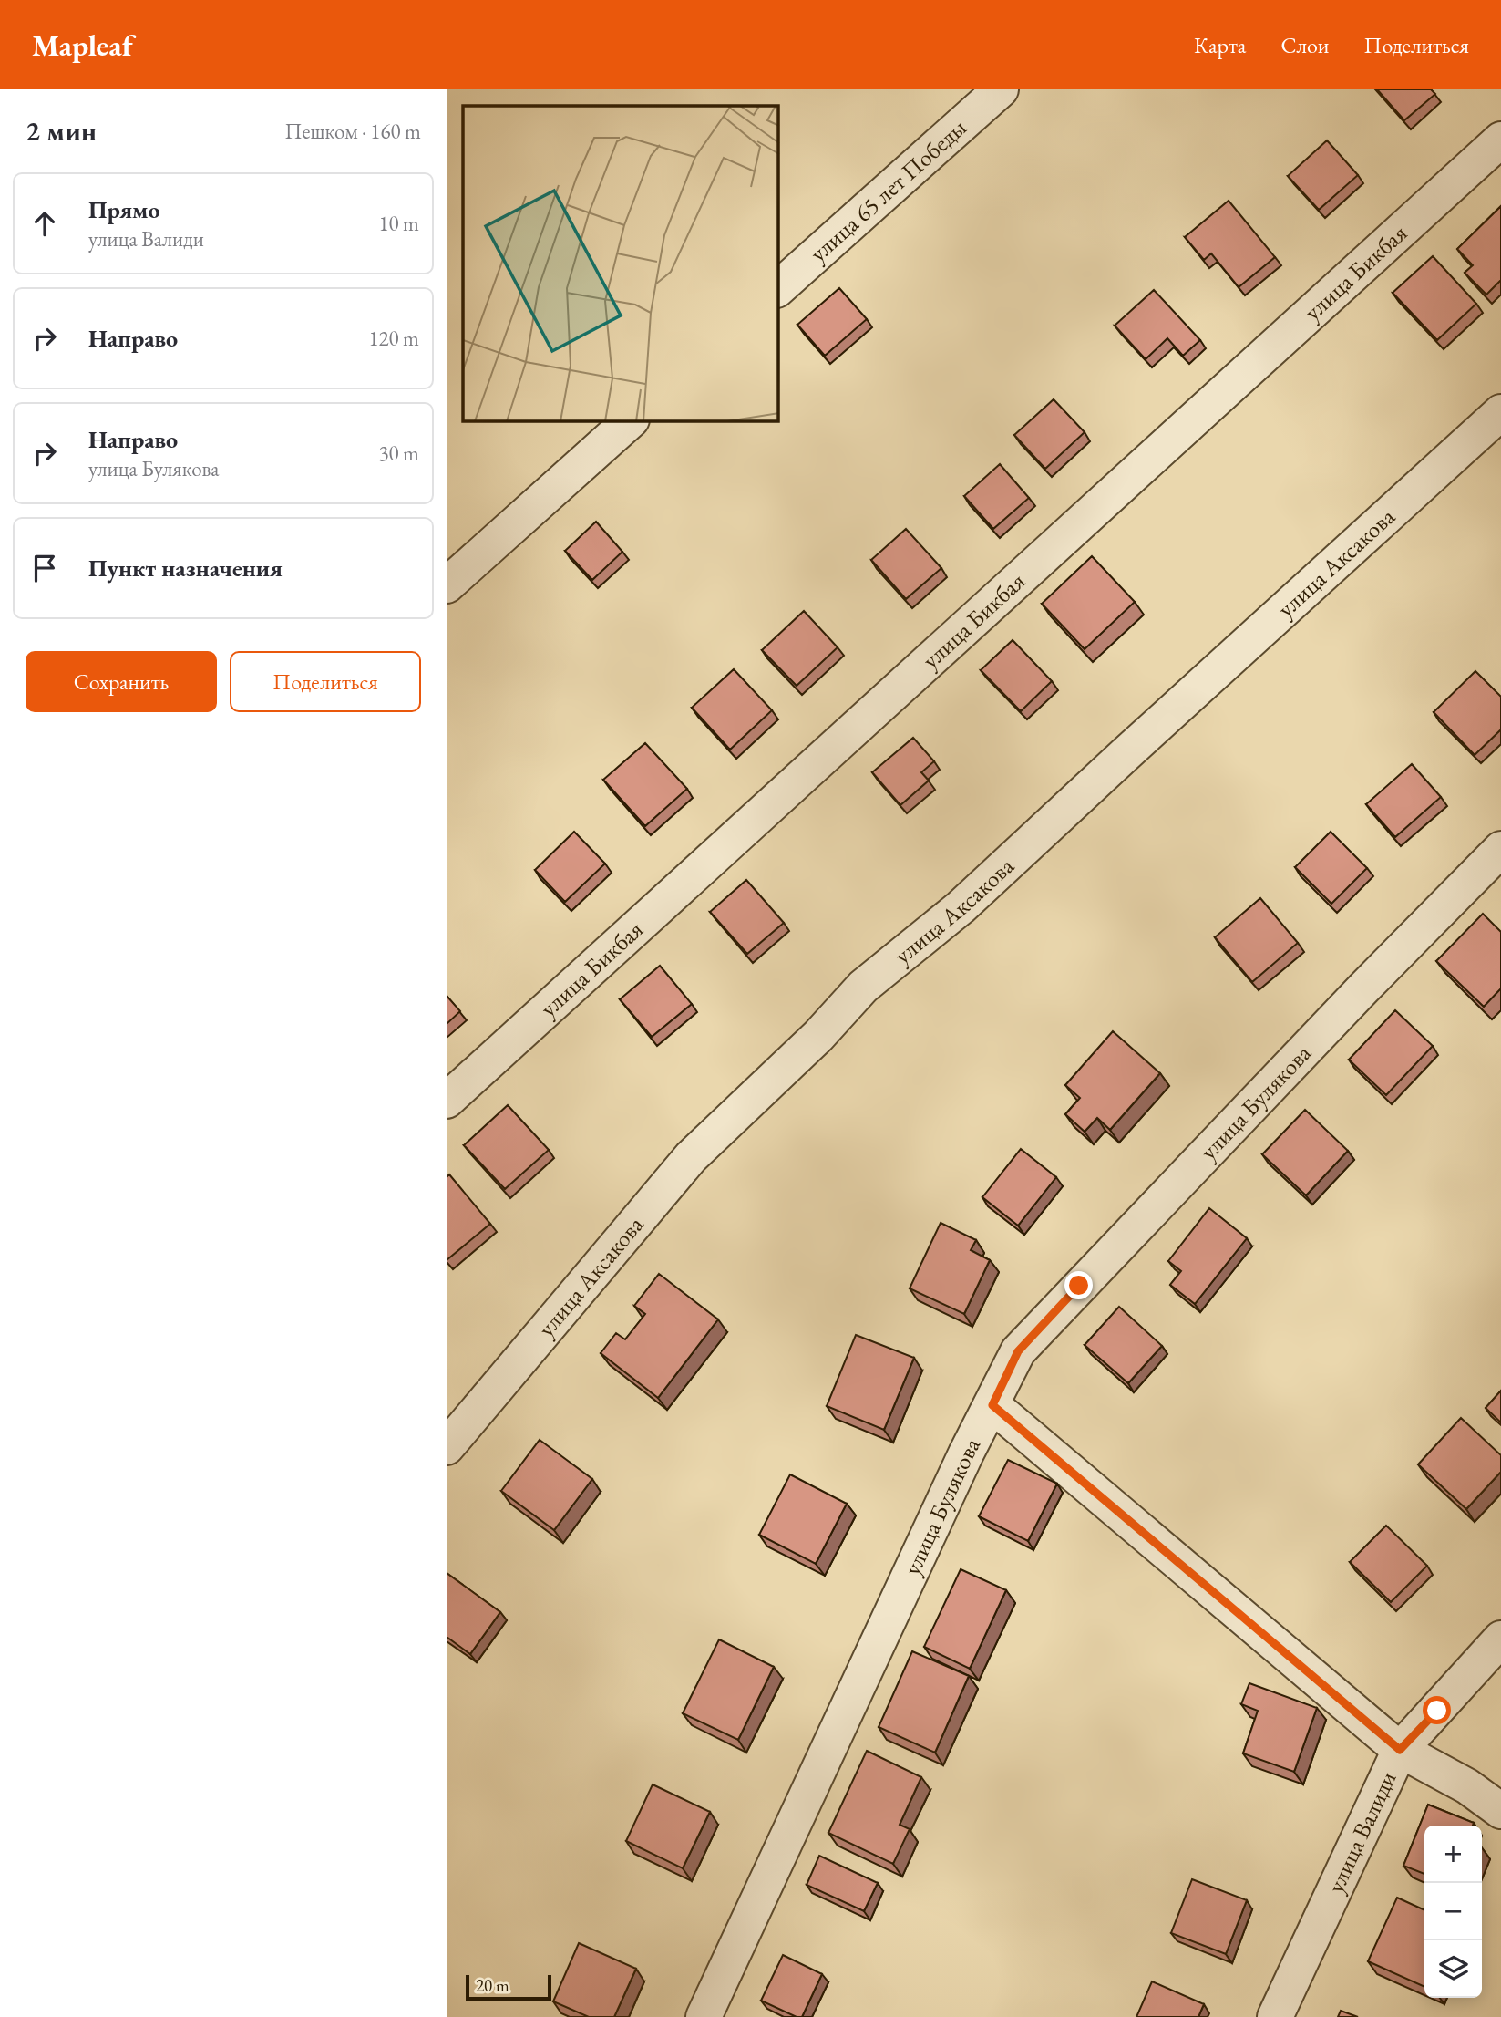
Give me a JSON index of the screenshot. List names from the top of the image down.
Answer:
{
  "streets": {
    "street": [
      "улица 65 лет Победы",
      "улица Бикбая",
      "улица Аксакова",
      "улица Булякова",
      "улица Валиди"
    ]
  },
  "scale_bar": "20 m",
  "page": {
    "header": "Mapleaf",
    "nav": ["Карта", "Слои", "Поделиться"],
    "heading": ["2 мин", "Пешком · 160 m"],
    "list": [
      ["Прямо", "улица Валиди", "10 m"],
      ["Направо", "120 m"],
      ["Направо", "улица Булякова", "30 m"],
      "Пункт назначения"
    ],
    "buttons": ["Сохранить", "Поделиться"],
    "map_buttons": ["+", "−"],
    "scale": "20 m"
  }
}
